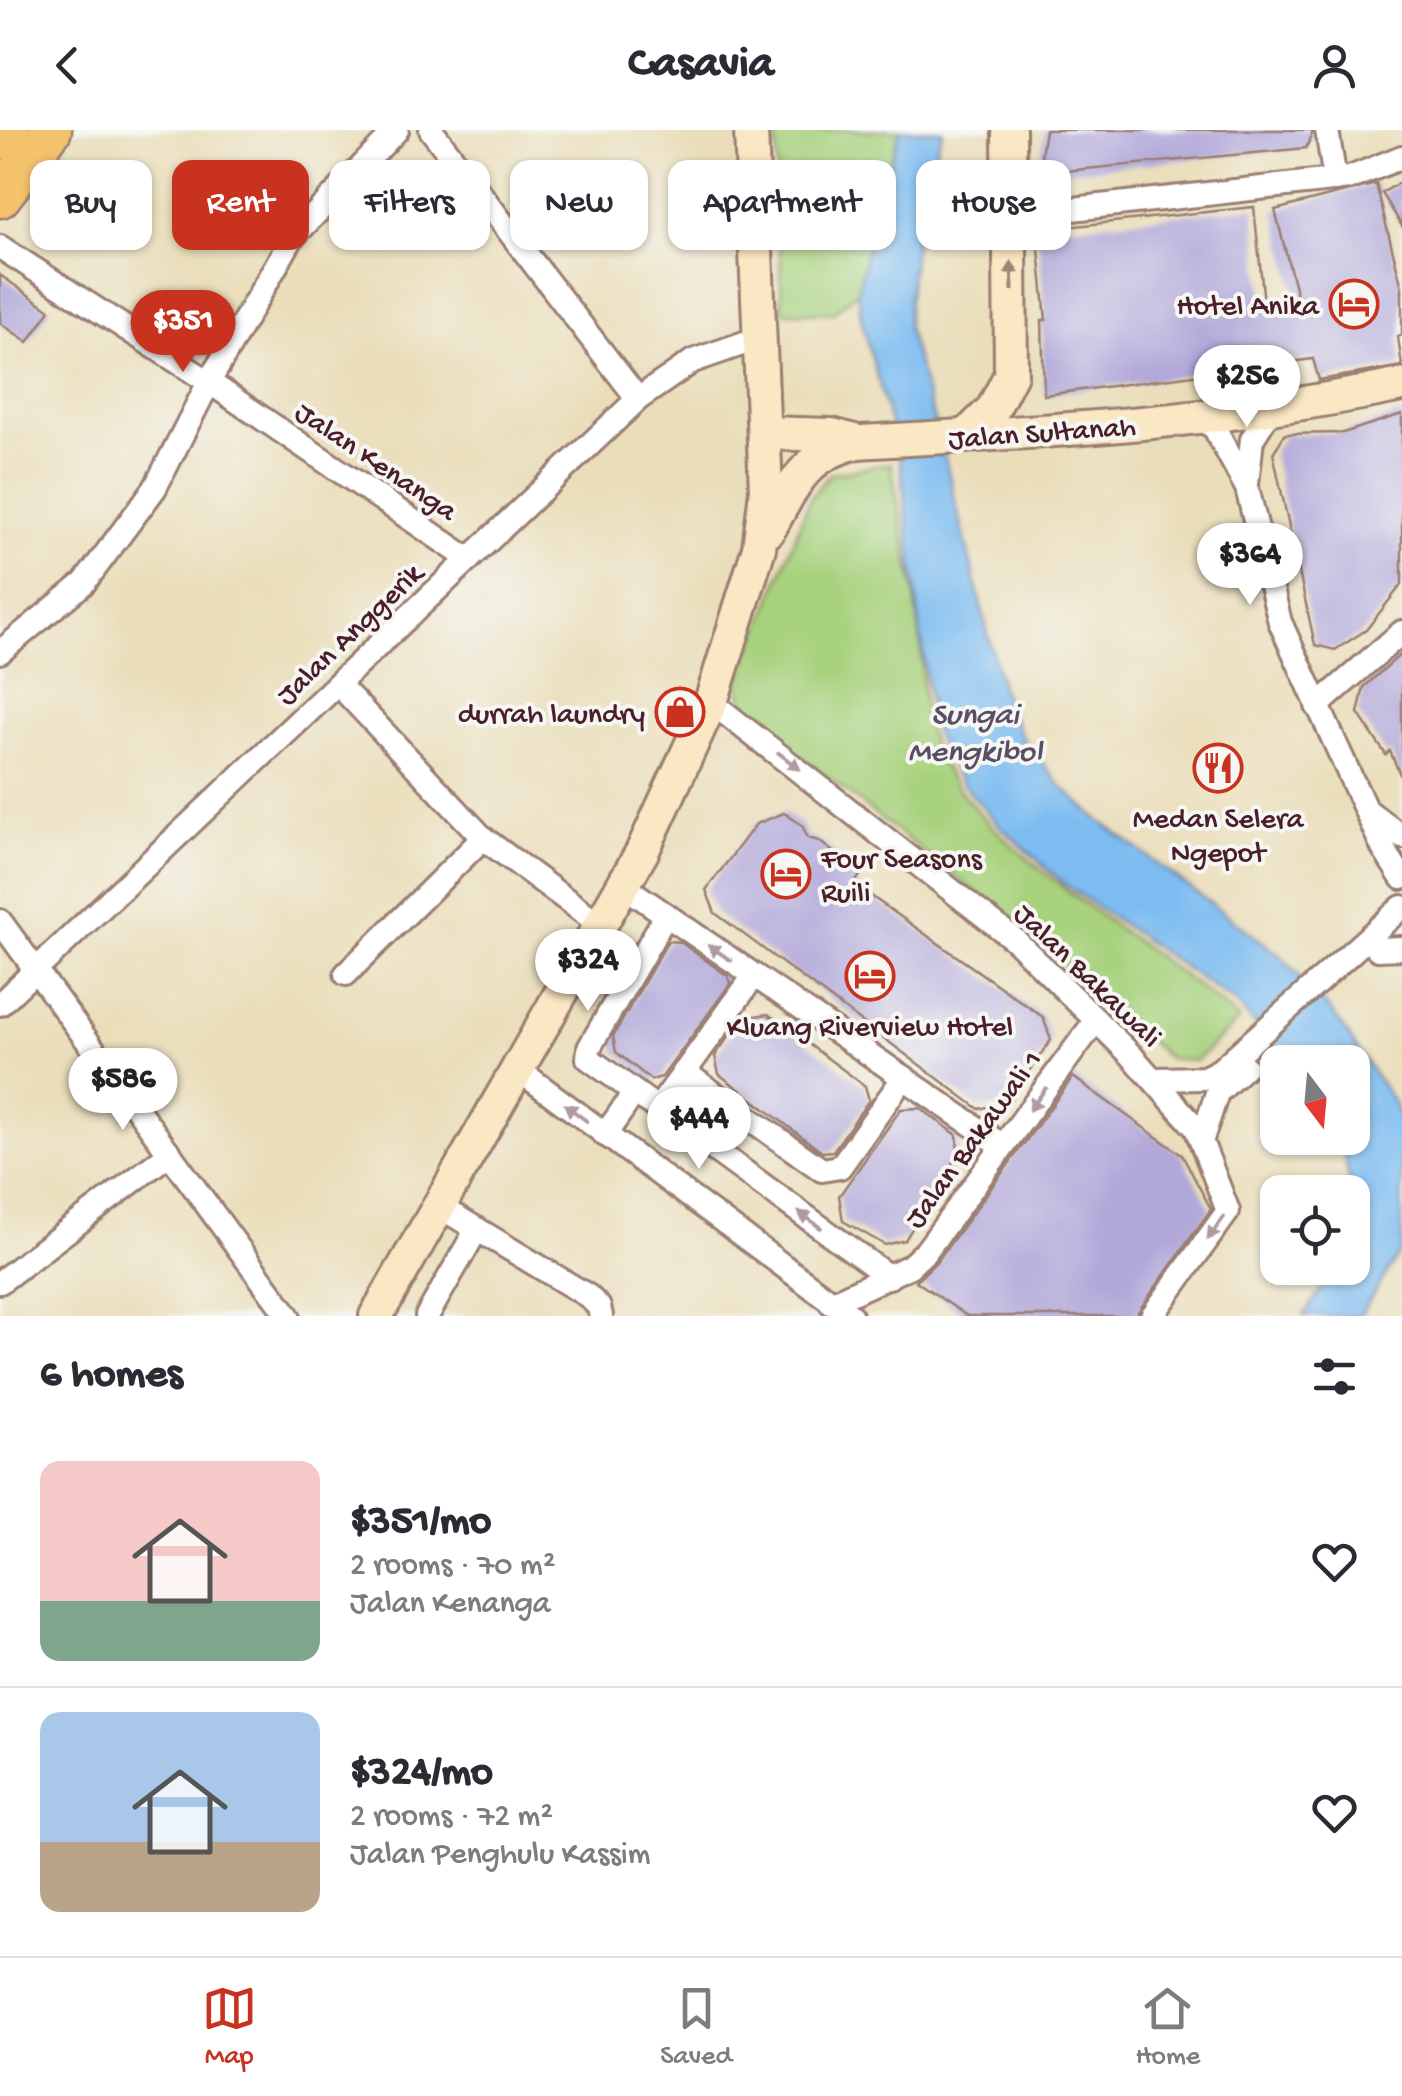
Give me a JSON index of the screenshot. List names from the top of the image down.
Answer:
{
  "streets": {
    "street": [
      "Jalan Sultanah",
      "Jalan Kenanga",
      "Jalan Anggerik",
      "Jalan Bakawali",
      "Jalan Bakawali 1"
    ]
  },
  "crossings": [
    ["Jalan Kenanga", "Jalan Anggerik"],
    ["Jalan Bakawali", "Jalan Bakawali 1"]
  ],
  "one_way": ["Jalan Bakawali 1"],
  "water": ["Sungai Mengkibol"],
  "places": {
    "hotel": ["Hotel Anika", "Four Seasons Ruili", "Kluang Riverview Hotel"],
    "shop": ["durrah laundry"],
    "restaurant": ["Medan Selera Ngepot"]
  },
  "north": "bottom",
  "page": {
    "header": "Casavia",
    "chip": [
      "Buy",
      "Rent",
      "Filters",
      "New",
      "Apartment",
      "House"
    ],
    "price": [
      "$351",
      "$256",
      "$364",
      "$324",
      "$586",
      "$444"
    ],
    "heading": "6 homes",
    "list": [
      {
        "name": "$351/mo",
        "note": "2 rooms · 70 m² · Jalan Kenanga"
      },
      {
        "name": "$324/mo",
        "note": "2 rooms · 72 m² · Jalan Penghulu Kassim"
      }
    ],
    "tabs": ["Map", "Saved", "Home"]
  }
}
